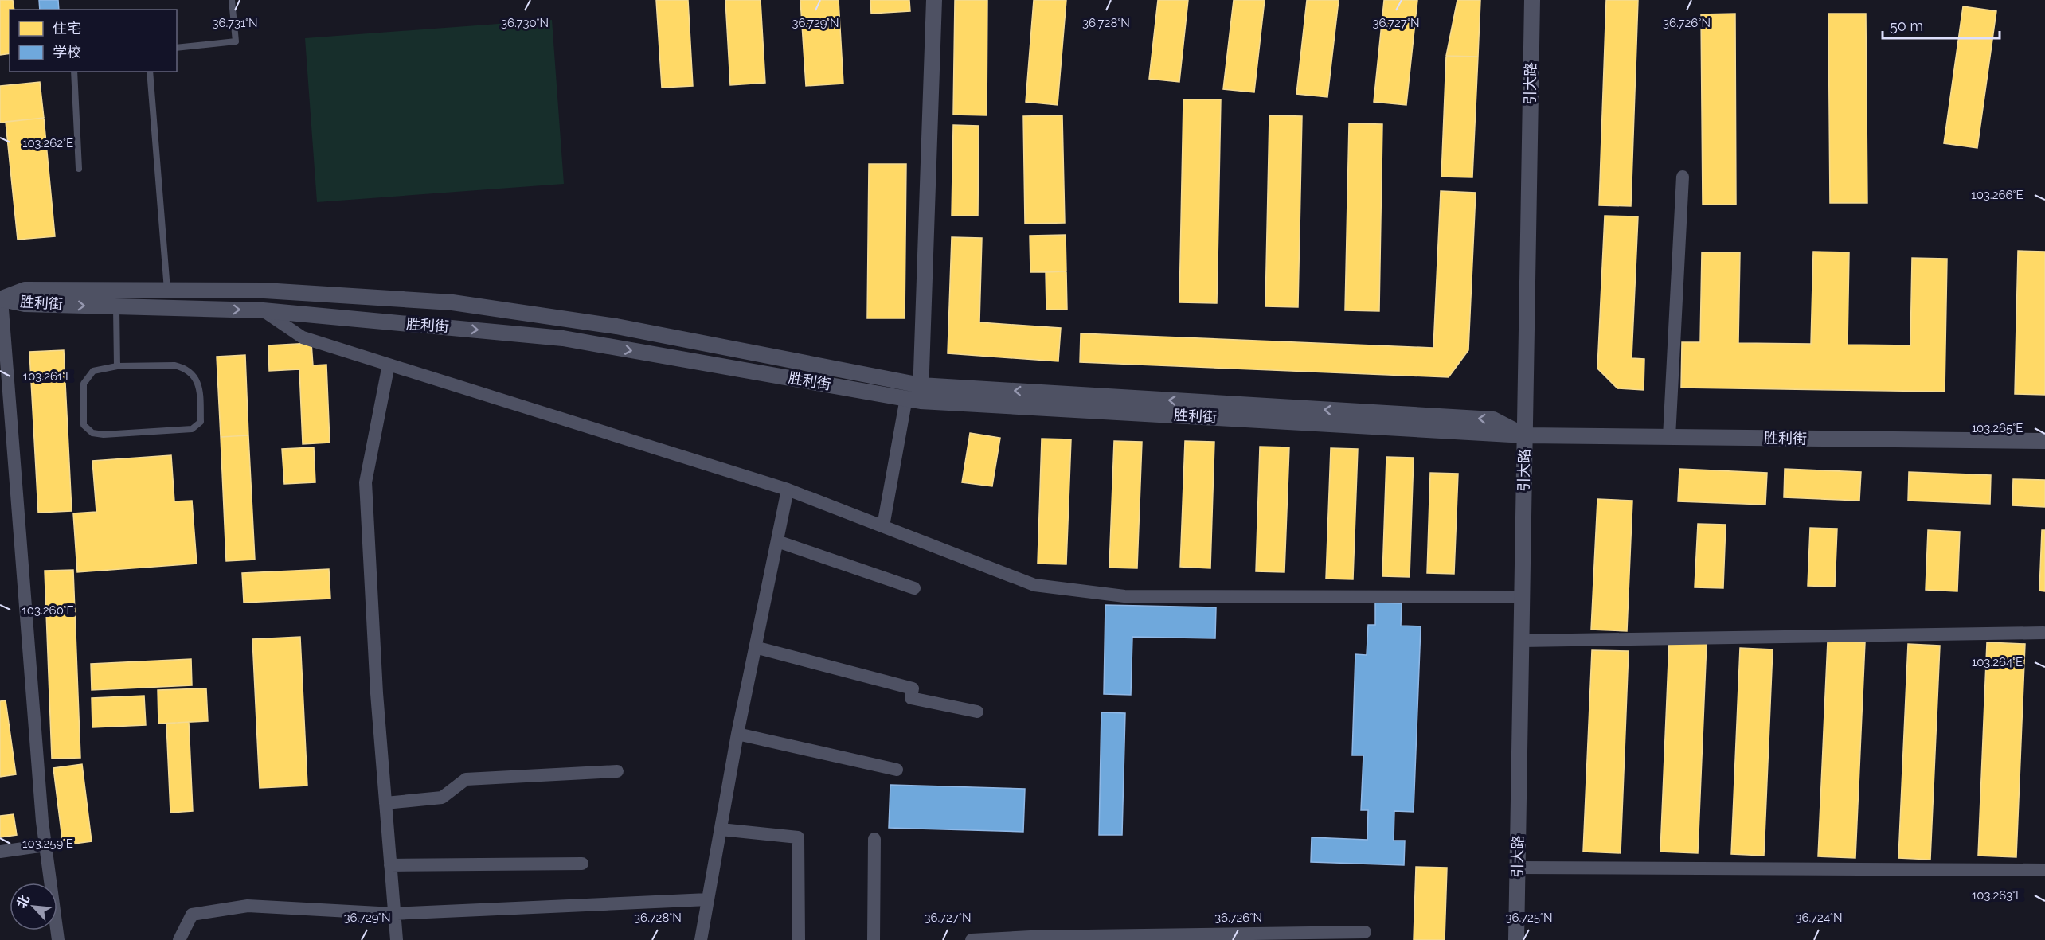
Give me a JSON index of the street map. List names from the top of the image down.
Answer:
{
  "streets": {
    "street": ["引大路", "胜利街"]
  },
  "crossings": [
    ["引大路", "胜利街"]
  ],
  "legend": ["住宅", "学校"],
  "scale_bar": "50 m",
  "north": "top left",
  "coordinates": [
    "36.731°N",
    "36.730°N",
    "36.729°N",
    "36.728°N",
    "36.727°N",
    "36.726°N",
    "103.262°E",
    "103.266°E",
    "103.261°E",
    "103.265°E",
    "103.260°E",
    "103.264°E",
    "103.259°E",
    "103.263°E",
    "36.725°N",
    "36.724°N"
  ]
}
